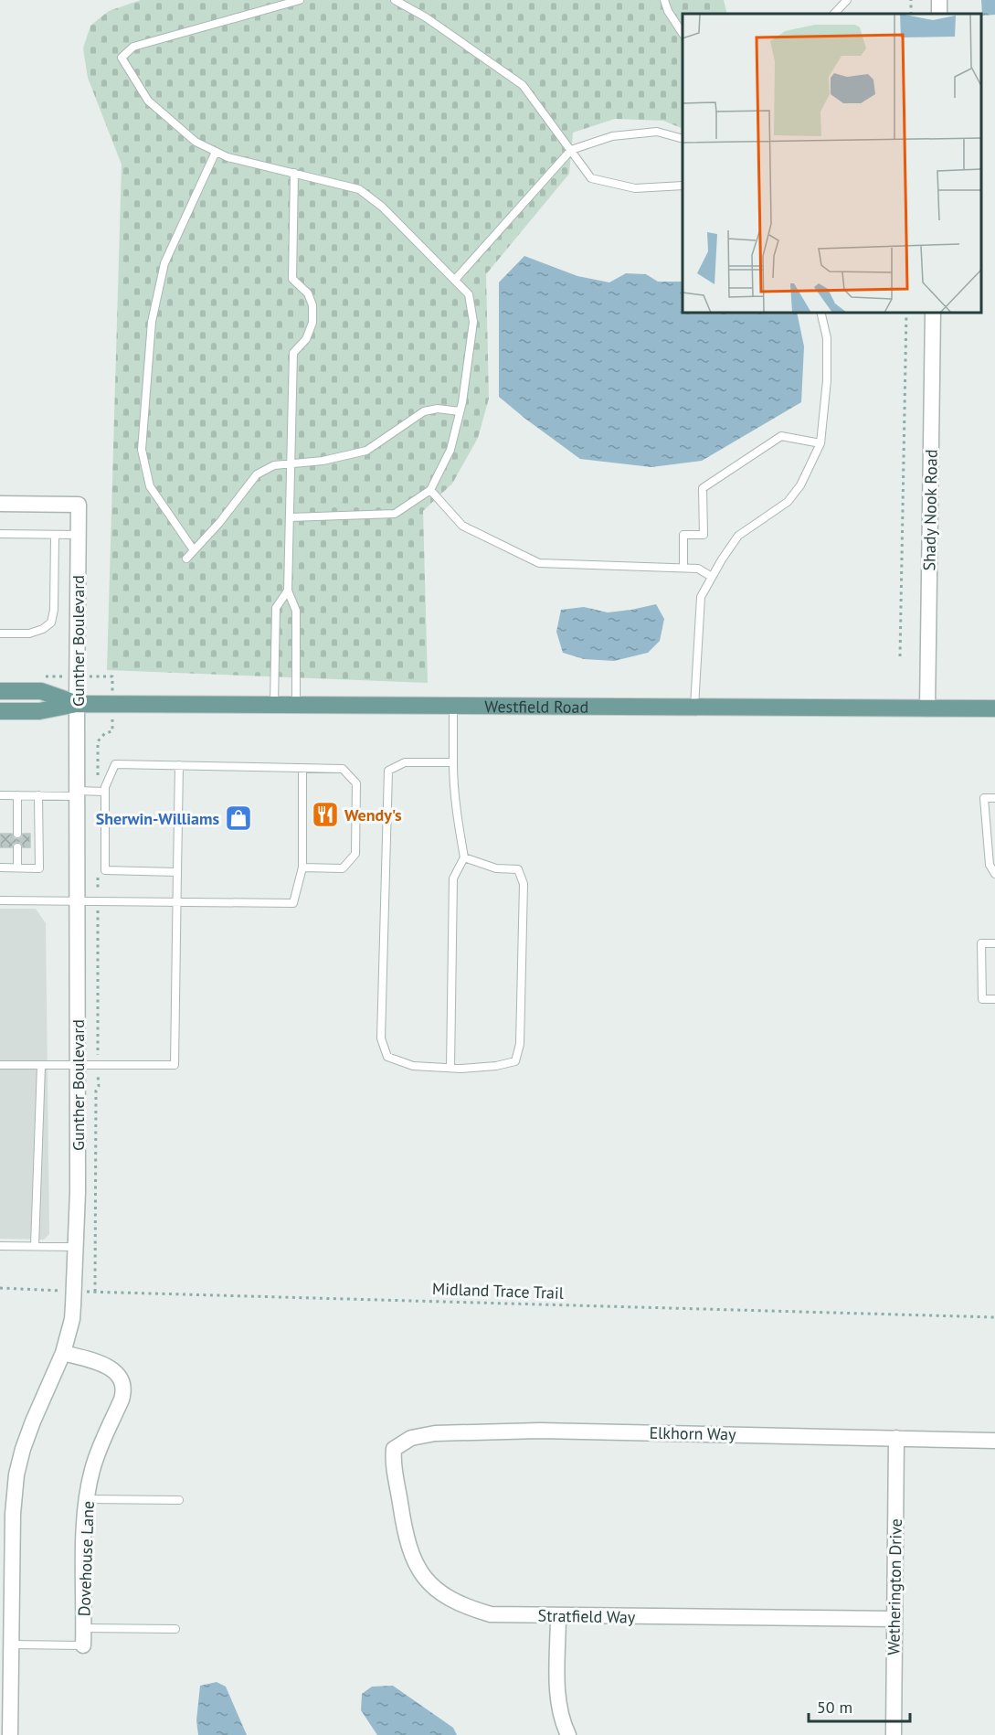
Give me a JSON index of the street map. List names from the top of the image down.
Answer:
{
  "streets": {
    "main road": ["Westfield Road"],
    "street": [
      "Shady Nook Road",
      "Gunther Boulevard",
      "Elkhorn Way",
      "Dovehouse Lane",
      "Wetherington Drive",
      "Stratfield Way"
    ],
    "path": ["Midland Trace Trail"]
  },
  "crossings": [
    ["Shady Nook Road", "Westfield Road"],
    ["Gunther Boulevard", "Westfield Road"],
    ["Gunther Boulevard", "Midland Trace Trail"],
    ["Gunther Boulevard", "Dovehouse Lane"],
    ["Elkhorn Way", "Wetherington Drive"],
    ["Elkhorn Way", "Stratfield Way"],
    ["Wetherington Drive", "Stratfield Way"]
  ],
  "places": {
    "restaurant": ["Wendy's"],
    "shop": ["Sherwin-Williams"]
  },
  "scale_bar": "50 m"
}
